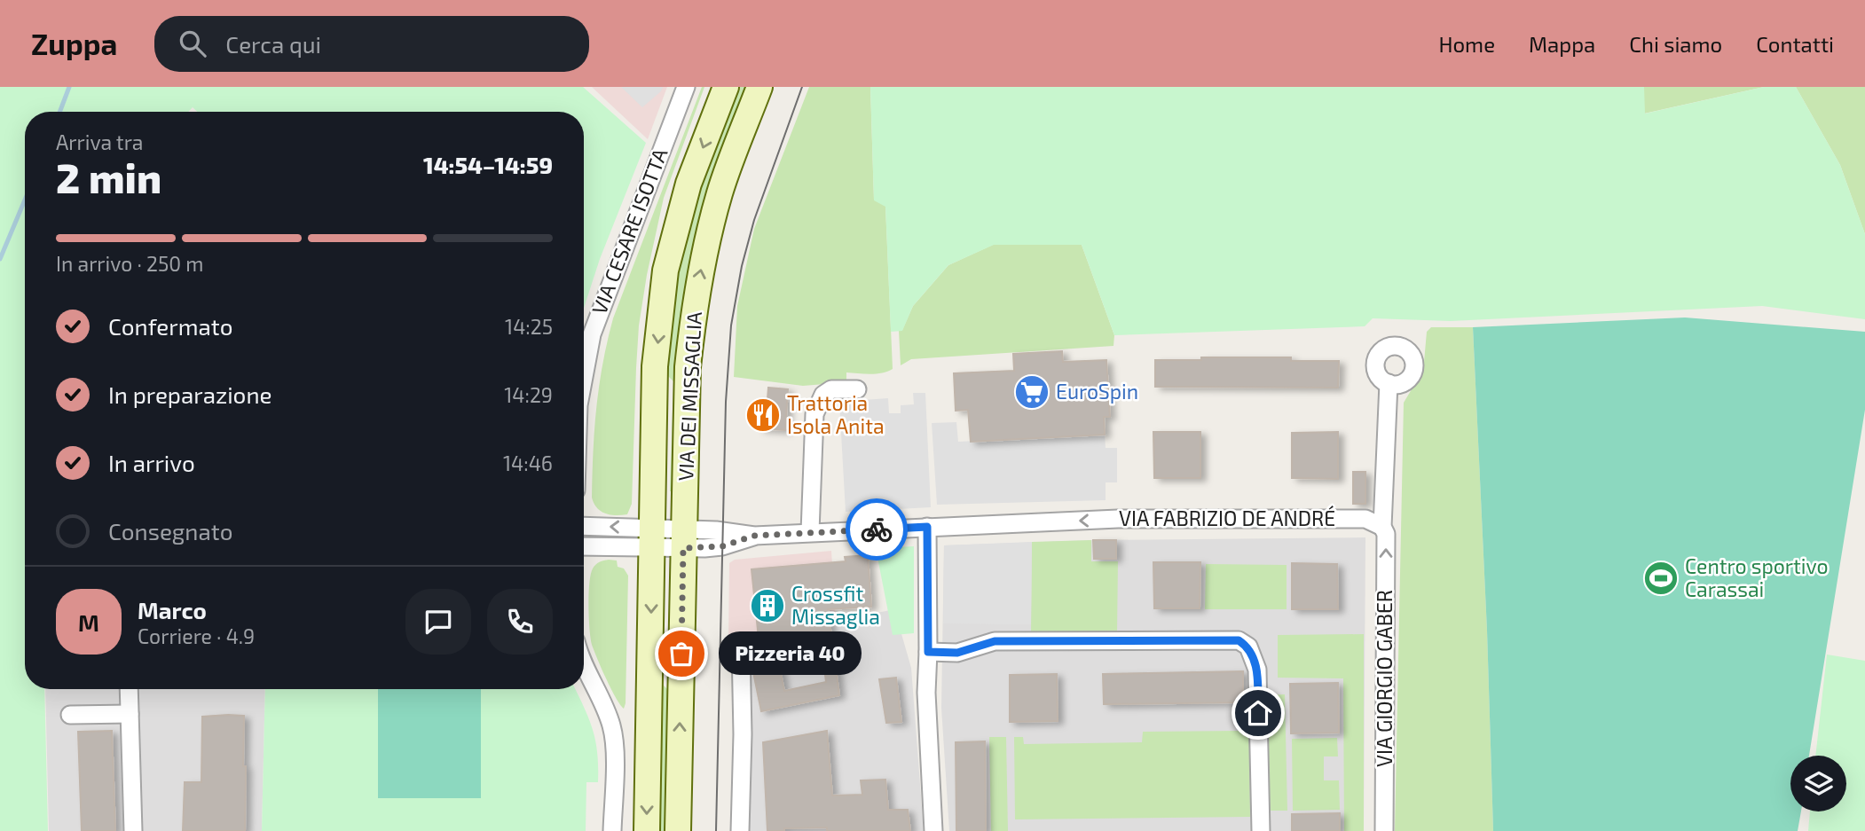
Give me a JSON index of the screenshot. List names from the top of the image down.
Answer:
{
  "streets": {
    "main road": ["VIA DEI MISSAGLIA"],
    "street": ["VIA CESARE ISOTTA", "VIA FABRIZIO DE ANDRÉ", "VIA GIORGIO GABER"]
  },
  "crossings": [
    ["VIA DEI MISSAGLIA", "VIA FABRIZIO DE ANDRÉ"],
    ["VIA FABRIZIO DE ANDRÉ", "VIA GIORGIO GABER"]
  ],
  "one_way": ["VIA FABRIZIO DE ANDRÉ", "VIA GIORGIO GABER"],
  "places": {
    "supermarket": ["EuroSpin"],
    "restaurant": ["Trattoria Isola Anita"],
    "sports": ["Centro sportivo Carassai"],
    "building": ["Crossfit Missaglia"],
    "other": ["Pizzeria 40"]
  },
  "page": {
    "header": "Zuppa",
    "search": "Cerca qui",
    "nav": [
      "Home",
      "Mappa",
      "Chi siamo",
      "Contatti"
    ],
    "heading": ["2 min", "Arriva tra", "14:54–14:59"],
    "panel": ["Marco", "Corriere · 4.9"],
    "bar": "In arrivo · 250 m",
    "list": [
      ["Confermato", "14:25"],
      ["In preparazione", "14:29"],
      ["In arrivo", "14:46"],
      "Consegnato"
    ],
    "round": "M",
    "bubble": "Pizzeria 40"
  }
}
